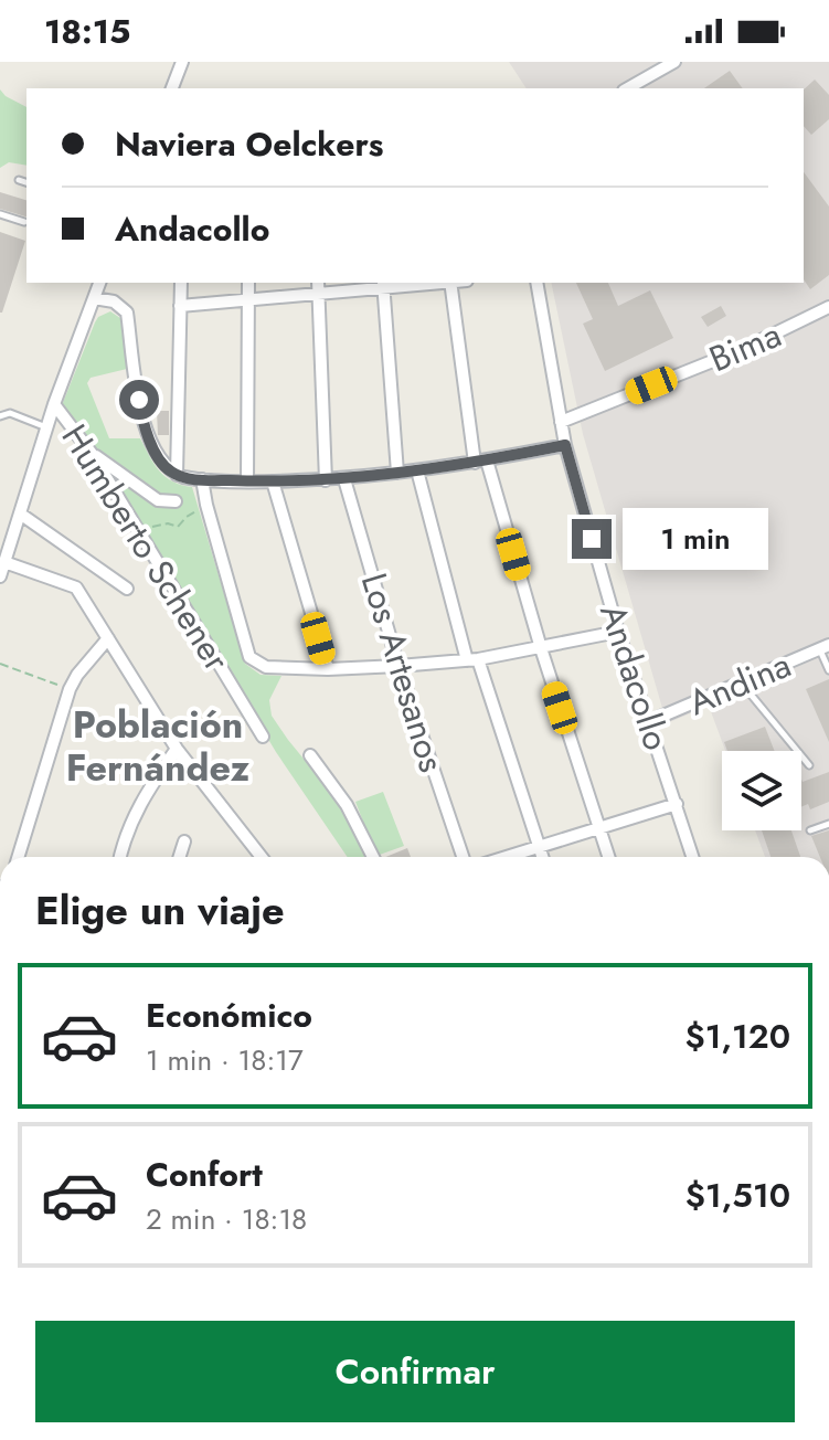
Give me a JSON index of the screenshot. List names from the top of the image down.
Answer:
{
  "streets": {
    "street": [
      "Bima",
      "Humberto Schener",
      "Los Artesanos",
      "Andacollo",
      "Andina"
    ]
  },
  "crossings": [
    ["Bima", "Andacollo"],
    ["Andacollo", "Andina"]
  ],
  "districts": ["Población Fernández"],
  "page": {
    "status": "18:15",
    "banner": ["Naviera Oelckers", "Andacollo"],
    "bubble": "1 min",
    "heading": "Elige un viaje",
    "list": [
      {
        "name": "Económico",
        "note": "1 min · 18:17",
        "value": "$1,120"
      },
      {
        "name": "Confort",
        "note": "2 min · 18:18",
        "value": "$1,510"
      }
    ],
    "buttons": "Confirmar"
  }
}
